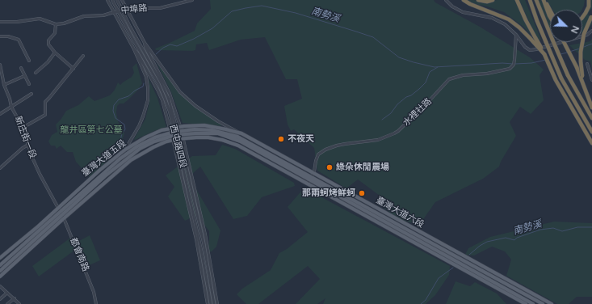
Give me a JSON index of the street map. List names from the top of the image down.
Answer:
{
  "streets": {
    "main road": ["臺灣大道五段", "臺灣大道六段"],
    "street": [
      "中埠路",
      "水裡社路",
      "新庄街一段",
      "西屯路四段",
      "都會南路"
    ]
  },
  "crossings": [
    ["中埠路", "西屯路四段"],
    ["水裡社路", "臺灣大道六段"],
    ["新庄街一段", "臺灣大道五段"],
    ["新庄街一段", "都會南路"],
    ["西屯路四段", "臺灣大道五段"],
    ["臺灣大道五段", "臺灣大道六段"],
    ["臺灣大道五段", "都會南路"]
  ],
  "water": ["南勢溪"],
  "parks": ["龍井區第七公墓"],
  "places": ["不夜天", "綠朵休閒農場", "那兩蚵烤鮮蚵"],
  "north": "bottom right"
}
